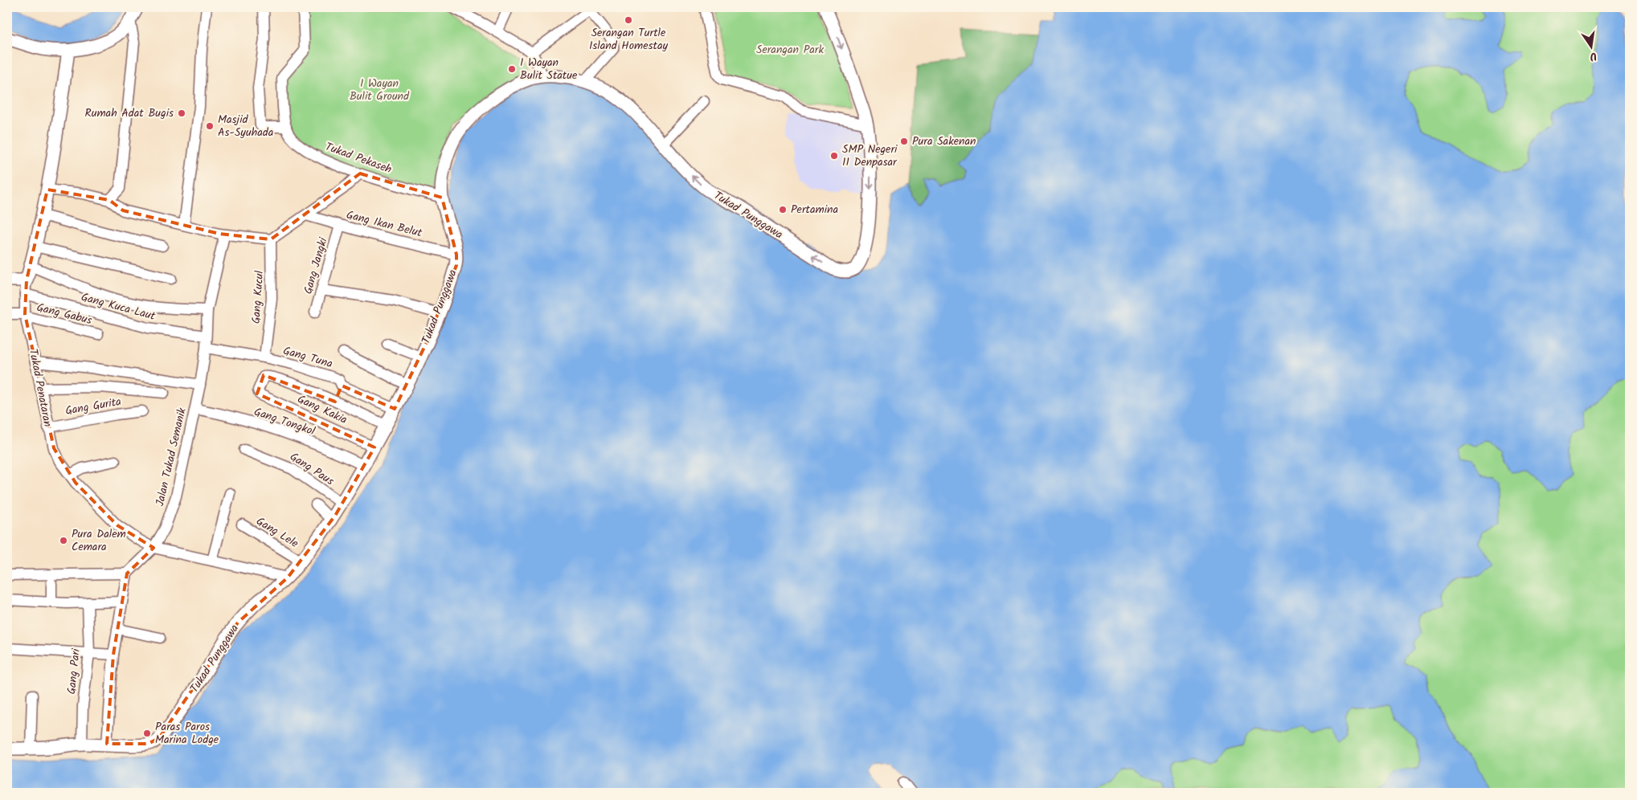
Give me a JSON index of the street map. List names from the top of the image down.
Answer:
{
  "streets": {
    "street": [
      "Tukad Pekaseh",
      "Tukad Punggawa",
      "Gang Ikan Belut",
      "Gang Jangki",
      "Gang Kucul",
      "Gang Kuca Laut",
      "Gang Gabus",
      "Gang Tuna",
      "Tukad Penataran",
      "Gang Gurita",
      "Gang Kakia",
      "Gang Tongkol",
      "Jalan Tukad Semanik",
      "Gang Paus",
      "Gang Lele",
      "Gang Pari"
    ]
  },
  "crossings": [
    ["Tukad Pekaseh", "Tukad Punggawa"],
    ["Tukad Punggawa", "Gang Ikan Belut"],
    ["Tukad Punggawa", "Gang Tuna"],
    ["Tukad Punggawa", "Tukad Penataran"],
    ["Tukad Punggawa", "Gang Kakia"],
    ["Tukad Punggawa", "Gang Tongkol"],
    ["Tukad Punggawa", "Gang Paus"],
    ["Tukad Punggawa", "Gang Lele"],
    ["Tukad Punggawa", "Gang Pari"],
    ["Gang Ikan Belut", "Gang Jangki"],
    ["Gang Kucul", "Gang Tuna"],
    ["Gang Kuca Laut", "Tukad Penataran"],
    ["Gang Kuca Laut", "Jalan Tukad Semanik"],
    ["Gang Gabus", "Tukad Penataran"],
    ["Gang Tuna", "Jalan Tukad Semanik"],
    ["Tukad Penataran", "Gang Gurita"],
    ["Tukad Penataran", "Jalan Tukad Semanik"],
    ["Gang Tongkol", "Jalan Tukad Semanik"]
  ],
  "parks": ["Serangan Park", "I Wayan Bulit Ground"],
  "places": [
    "Serangan Turtle Island Homestay",
    "I Wayan Bulit Statue",
    "Rumah Adat Bugis",
    "Masjid As-Syuhada",
    "Pura Sakenan",
    "SMP Negeri 11 Denpasar",
    "Pertamina",
    "Pura Dalem Cemara",
    "Paras Paros Marina Lodge"
  ],
  "north": "bottom"
}
